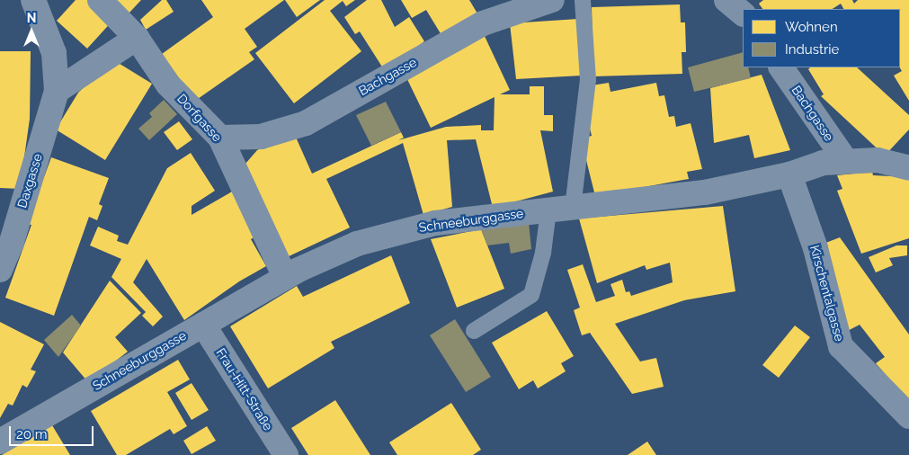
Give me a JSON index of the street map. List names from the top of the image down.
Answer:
{
  "streets": {
    "street": [
      "Bachgasse",
      "Dorfgasse",
      "Daxgasse",
      "Schneeburggasse",
      "Kirschentalgasse",
      "Frau-Hitt-Straße"
    ]
  },
  "crossings": [
    ["Bachgasse", "Dorfgasse"],
    ["Bachgasse", "Schneeburggasse"],
    ["Dorfgasse", "Schneeburggasse"],
    ["Schneeburggasse", "Kirschentalgasse"],
    ["Schneeburggasse", "Frau-Hitt-Straße"]
  ],
  "legend": ["Wohnen", "Industrie"],
  "scale_bar": "20 m",
  "north": "top"
}
